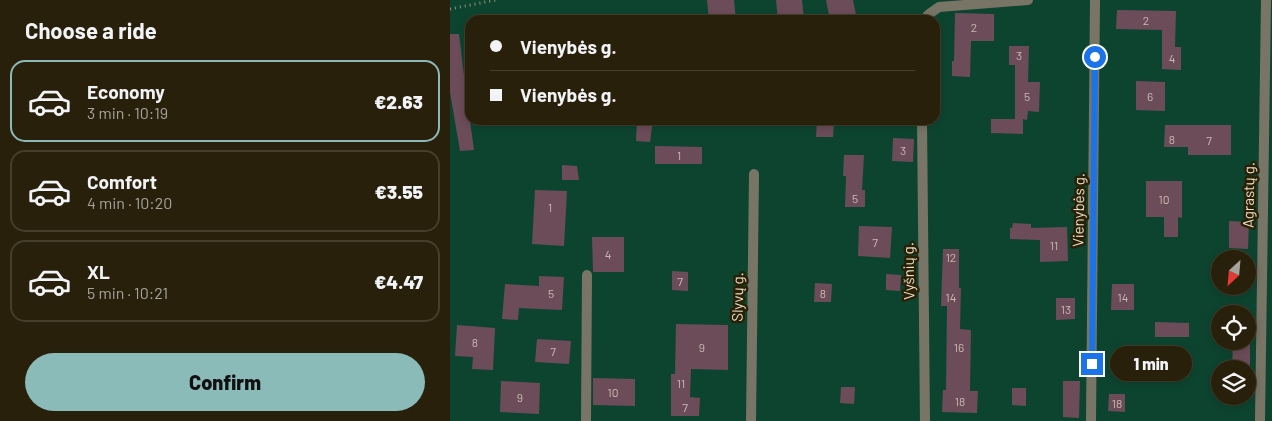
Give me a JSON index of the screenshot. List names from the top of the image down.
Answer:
{
  "streets": {
    "street": [
      "Agrastų g.",
      "Vienybės g.",
      "Vyšnių g.",
      "Slyvų g."
    ]
  },
  "house_numbers": [
    "2",
    "2",
    "3",
    "4",
    "5",
    "6",
    "8",
    "7",
    "3",
    "1",
    "5",
    "10",
    "1",
    "7",
    "11",
    "4",
    "12",
    "7",
    "5",
    "8",
    "14",
    "14",
    "13",
    "8",
    "9",
    "16",
    "7",
    "11",
    "10",
    "9",
    "18",
    "18",
    "7"
  ],
  "north": "bottom left",
  "page": {
    "heading": "Choose a ride",
    "banner": ["Vienybės g.", "Vienybės g."],
    "list": [
      {
        "name": "Economy",
        "note": "3 min · 10:19",
        "value": "€2.63"
      },
      {
        "name": "Comfort",
        "note": "4 min · 10:20",
        "value": "€3.55"
      },
      {
        "name": "XL",
        "note": "5 min · 10:21",
        "value": "€4.47"
      }
    ],
    "buttons": "Confirm",
    "bubble": "1 min"
  }
}
